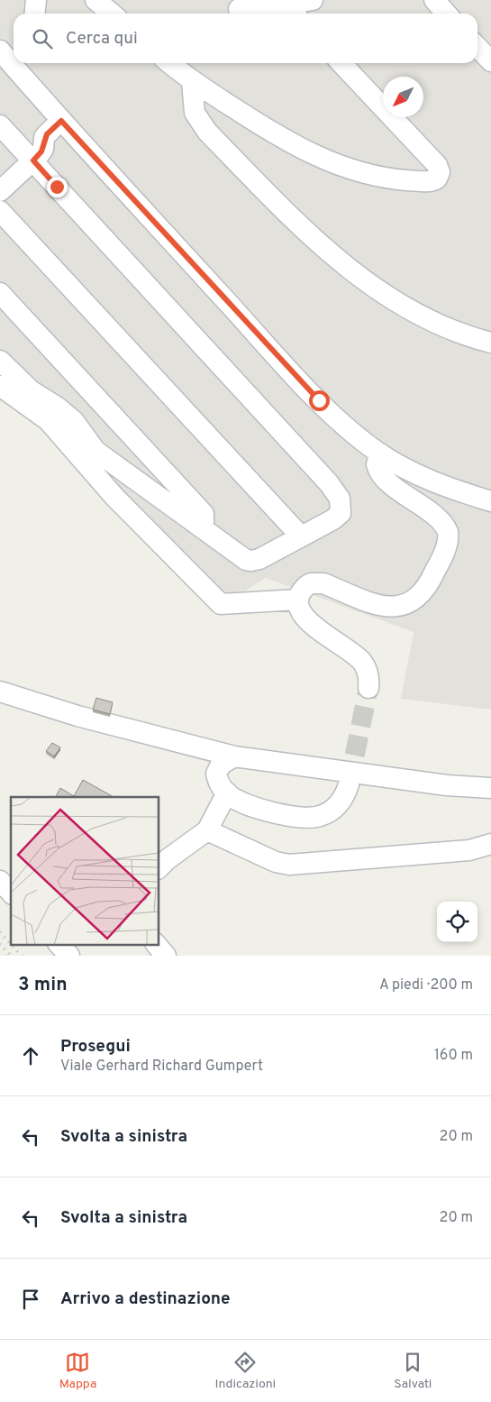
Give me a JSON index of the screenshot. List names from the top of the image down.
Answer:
{
  "north": "bottom left",
  "page": {
    "search": "Cerca qui",
    "heading": ["3 min", "A piedi · 200 m"],
    "list": [
      ["Prosegui", "Viale Gerhard Richard Gumpert", "160 m"],
      ["Svolta a sinistra", "20 m"],
      ["Svolta a sinistra", "20 m"],
      "Arrivo a destinazione"
    ],
    "nav": ["Mappa", "Indicazioni", "Salvati"]
  }
}
